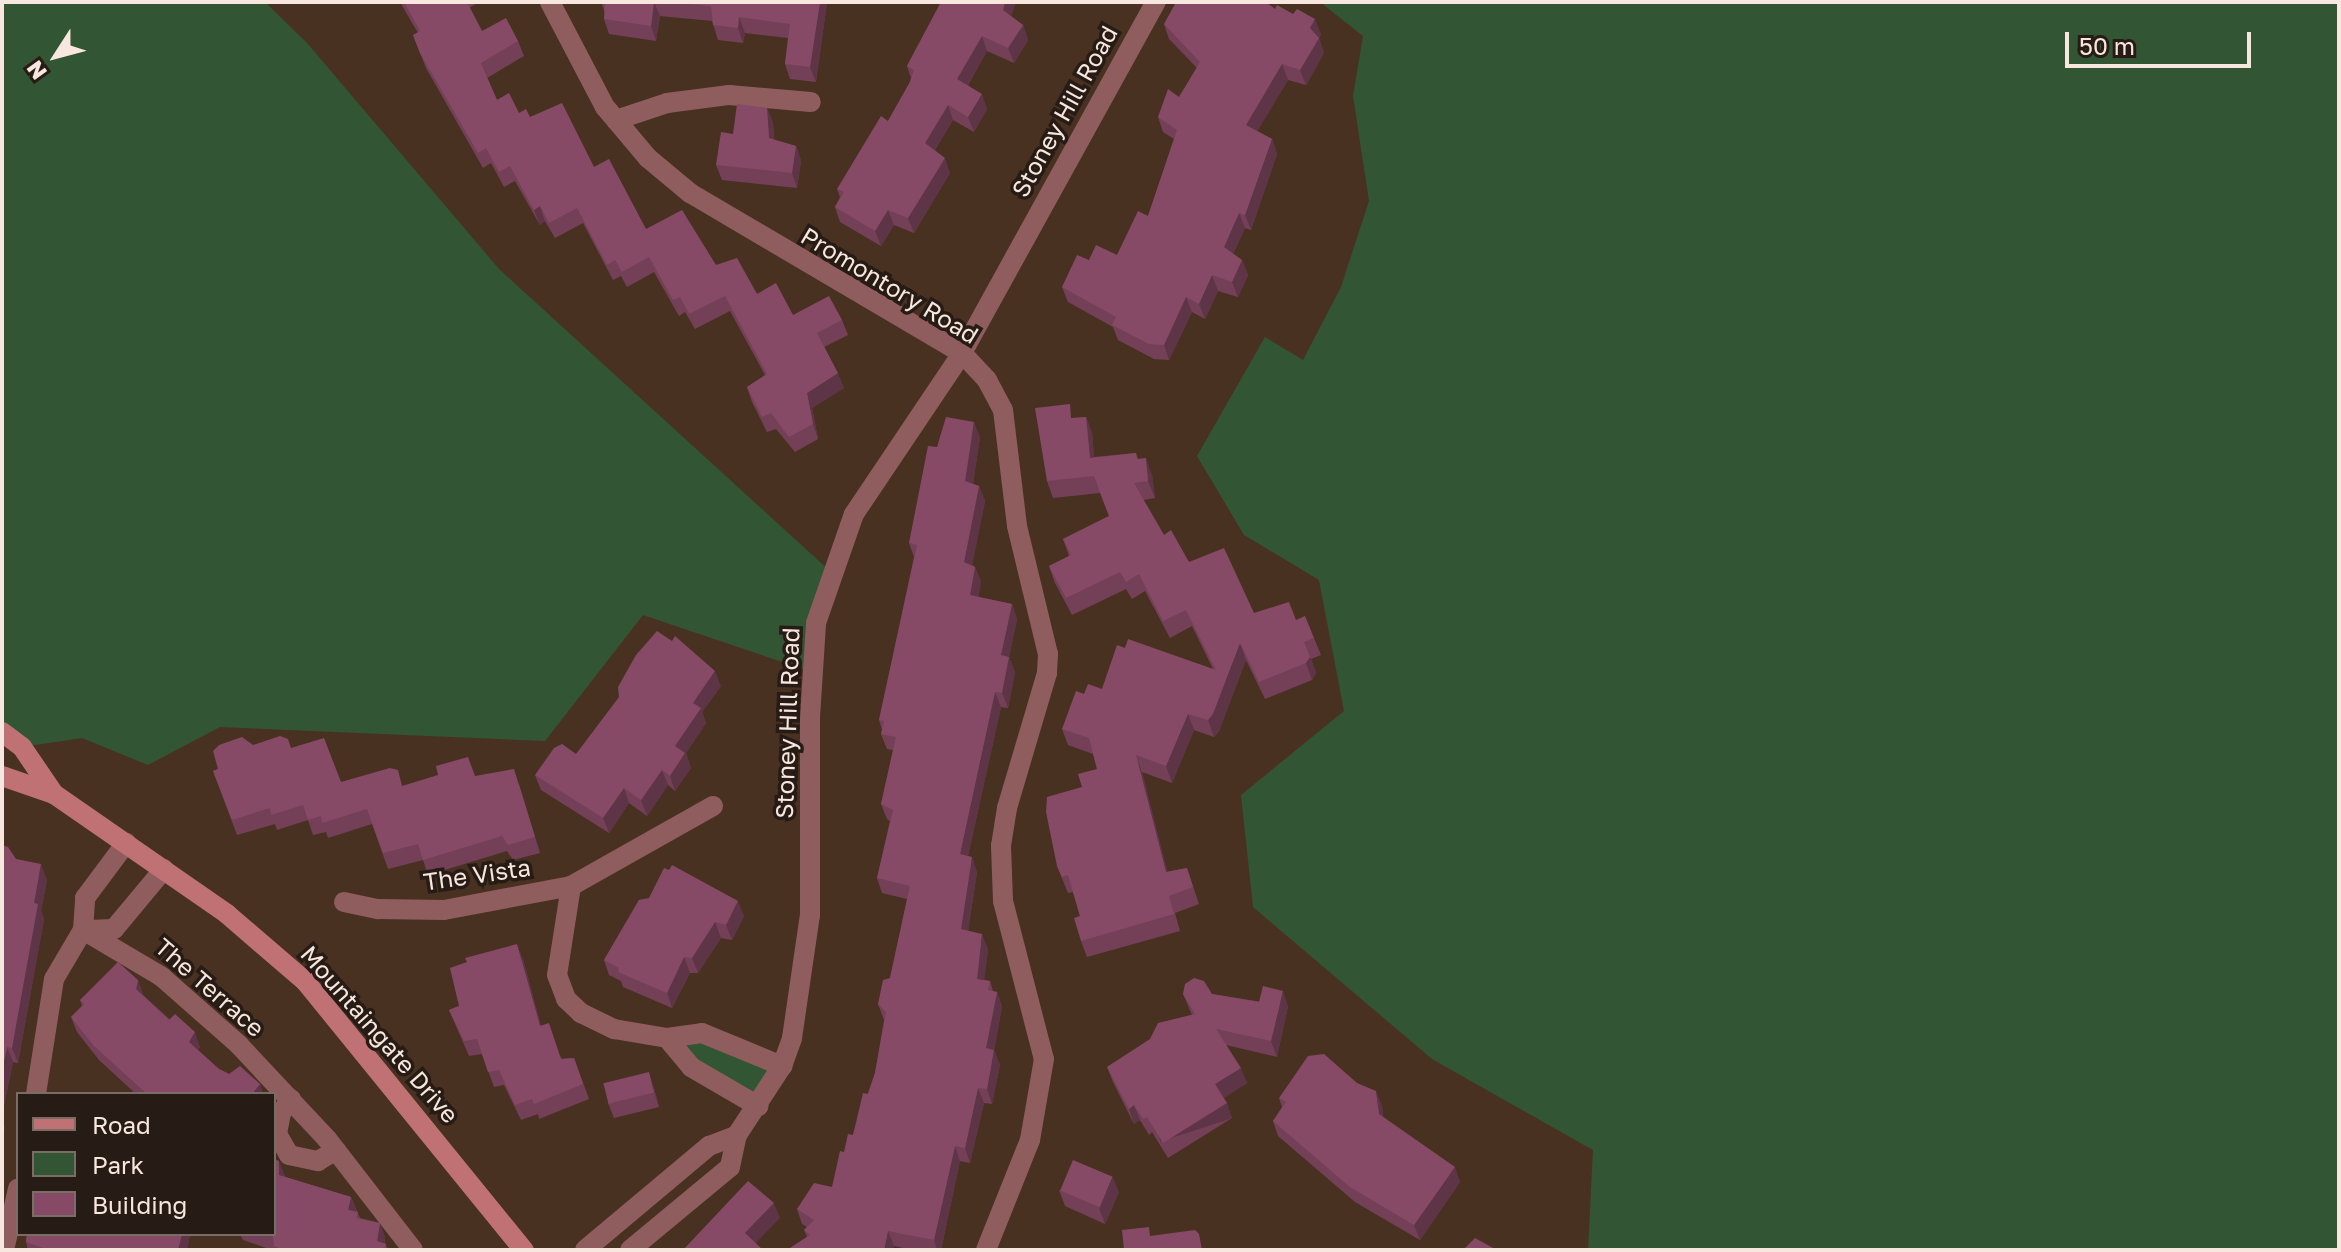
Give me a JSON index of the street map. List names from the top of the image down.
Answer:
{
  "streets": {
    "street": [
      "Stoney Hill Road",
      "Promontory Road",
      "The Vista",
      "The Terrace",
      "Mountaingate Drive"
    ]
  },
  "crossings": [
    ["Stoney Hill Road", "Promontory Road"]
  ],
  "legend": ["Road", "Park", "Building"],
  "scale_bar": "50 m",
  "north": "bottom left"
}
